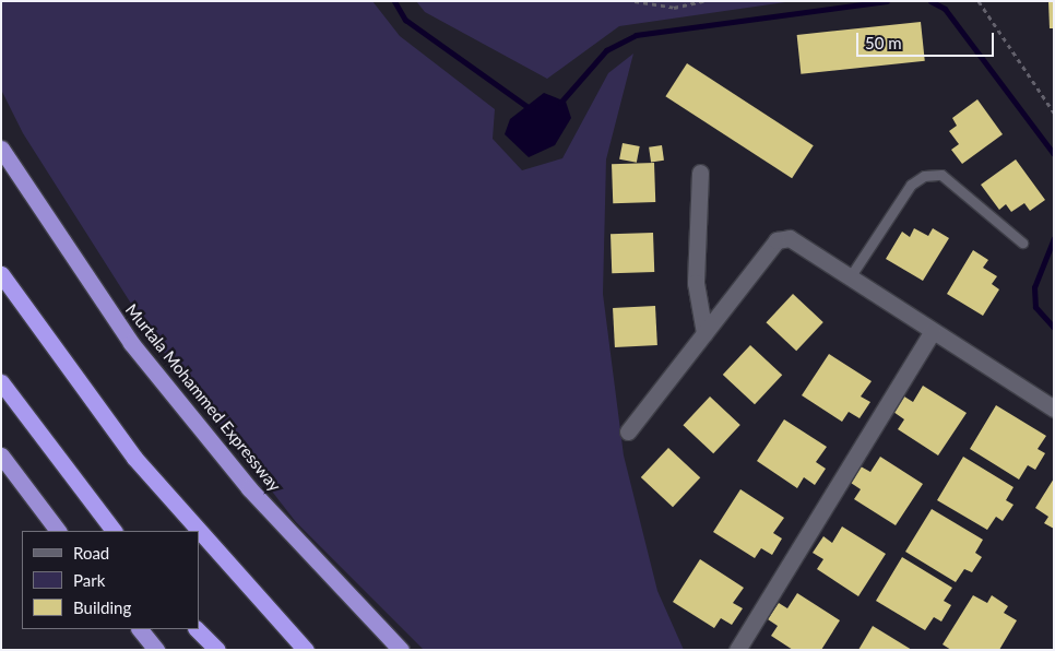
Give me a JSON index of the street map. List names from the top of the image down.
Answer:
{
  "streets": {
    "highway": ["Murtala Mohammed Expressway"]
  },
  "legend": ["Road", "Park", "Building"],
  "scale_bar": "50 m"
}
